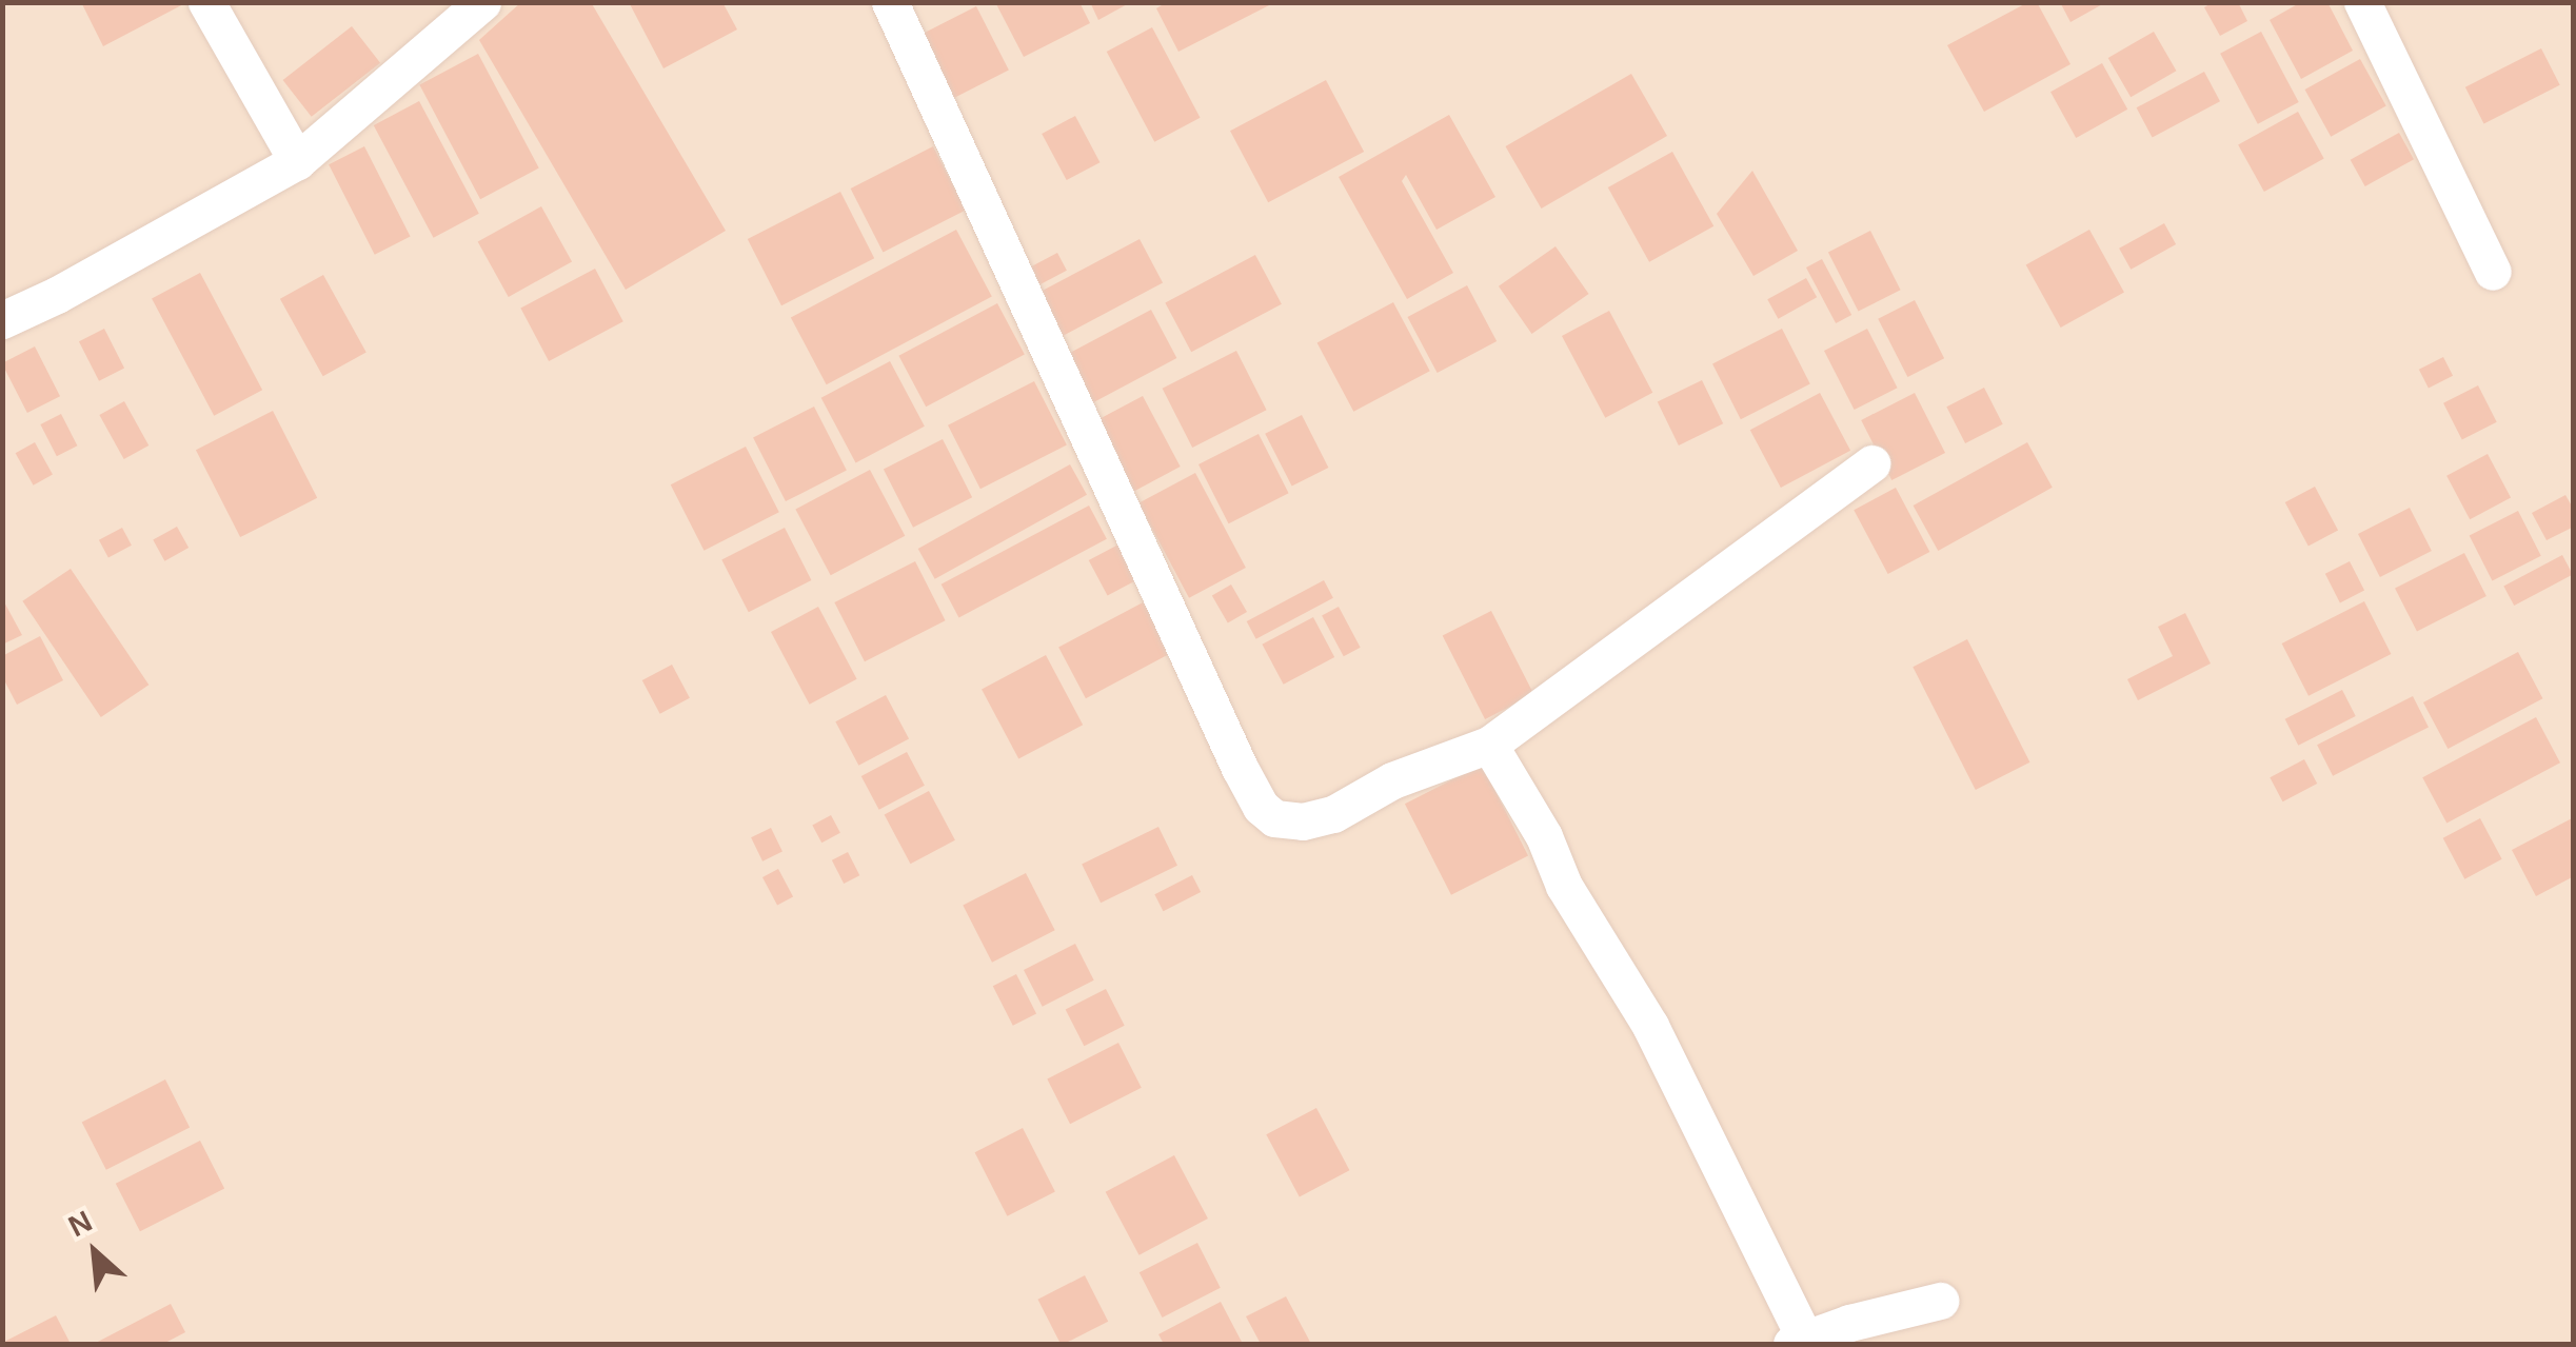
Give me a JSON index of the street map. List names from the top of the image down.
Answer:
{
  "north": "top left"
}
